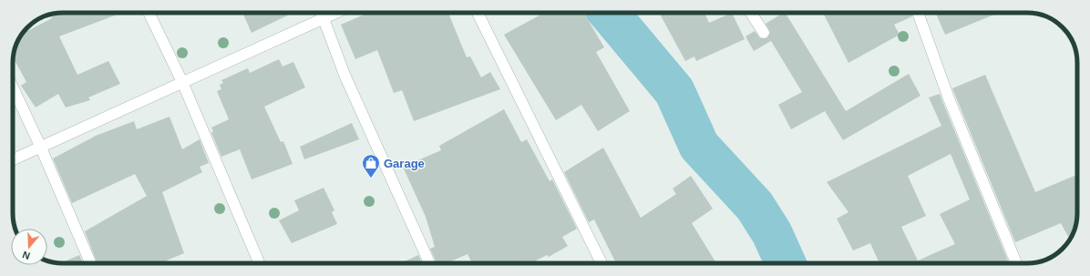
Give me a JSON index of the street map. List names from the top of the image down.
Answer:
{
  "places": {
    "shop": ["Garage"]
  },
  "north": "bottom"
}
